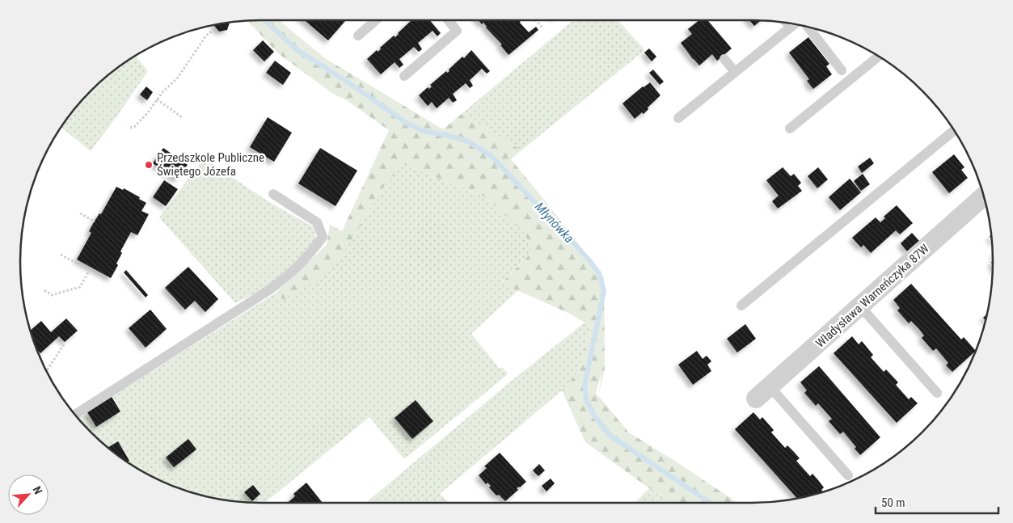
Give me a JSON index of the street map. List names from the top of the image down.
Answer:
{
  "streets": {
    "street": ["Władysława Warneńczyka 87W"]
  },
  "water": ["Młynówka"],
  "places": ["Przedszkole Publiczne Świętego Józefa"],
  "scale_bar": "50 m",
  "north": "top right"
}
